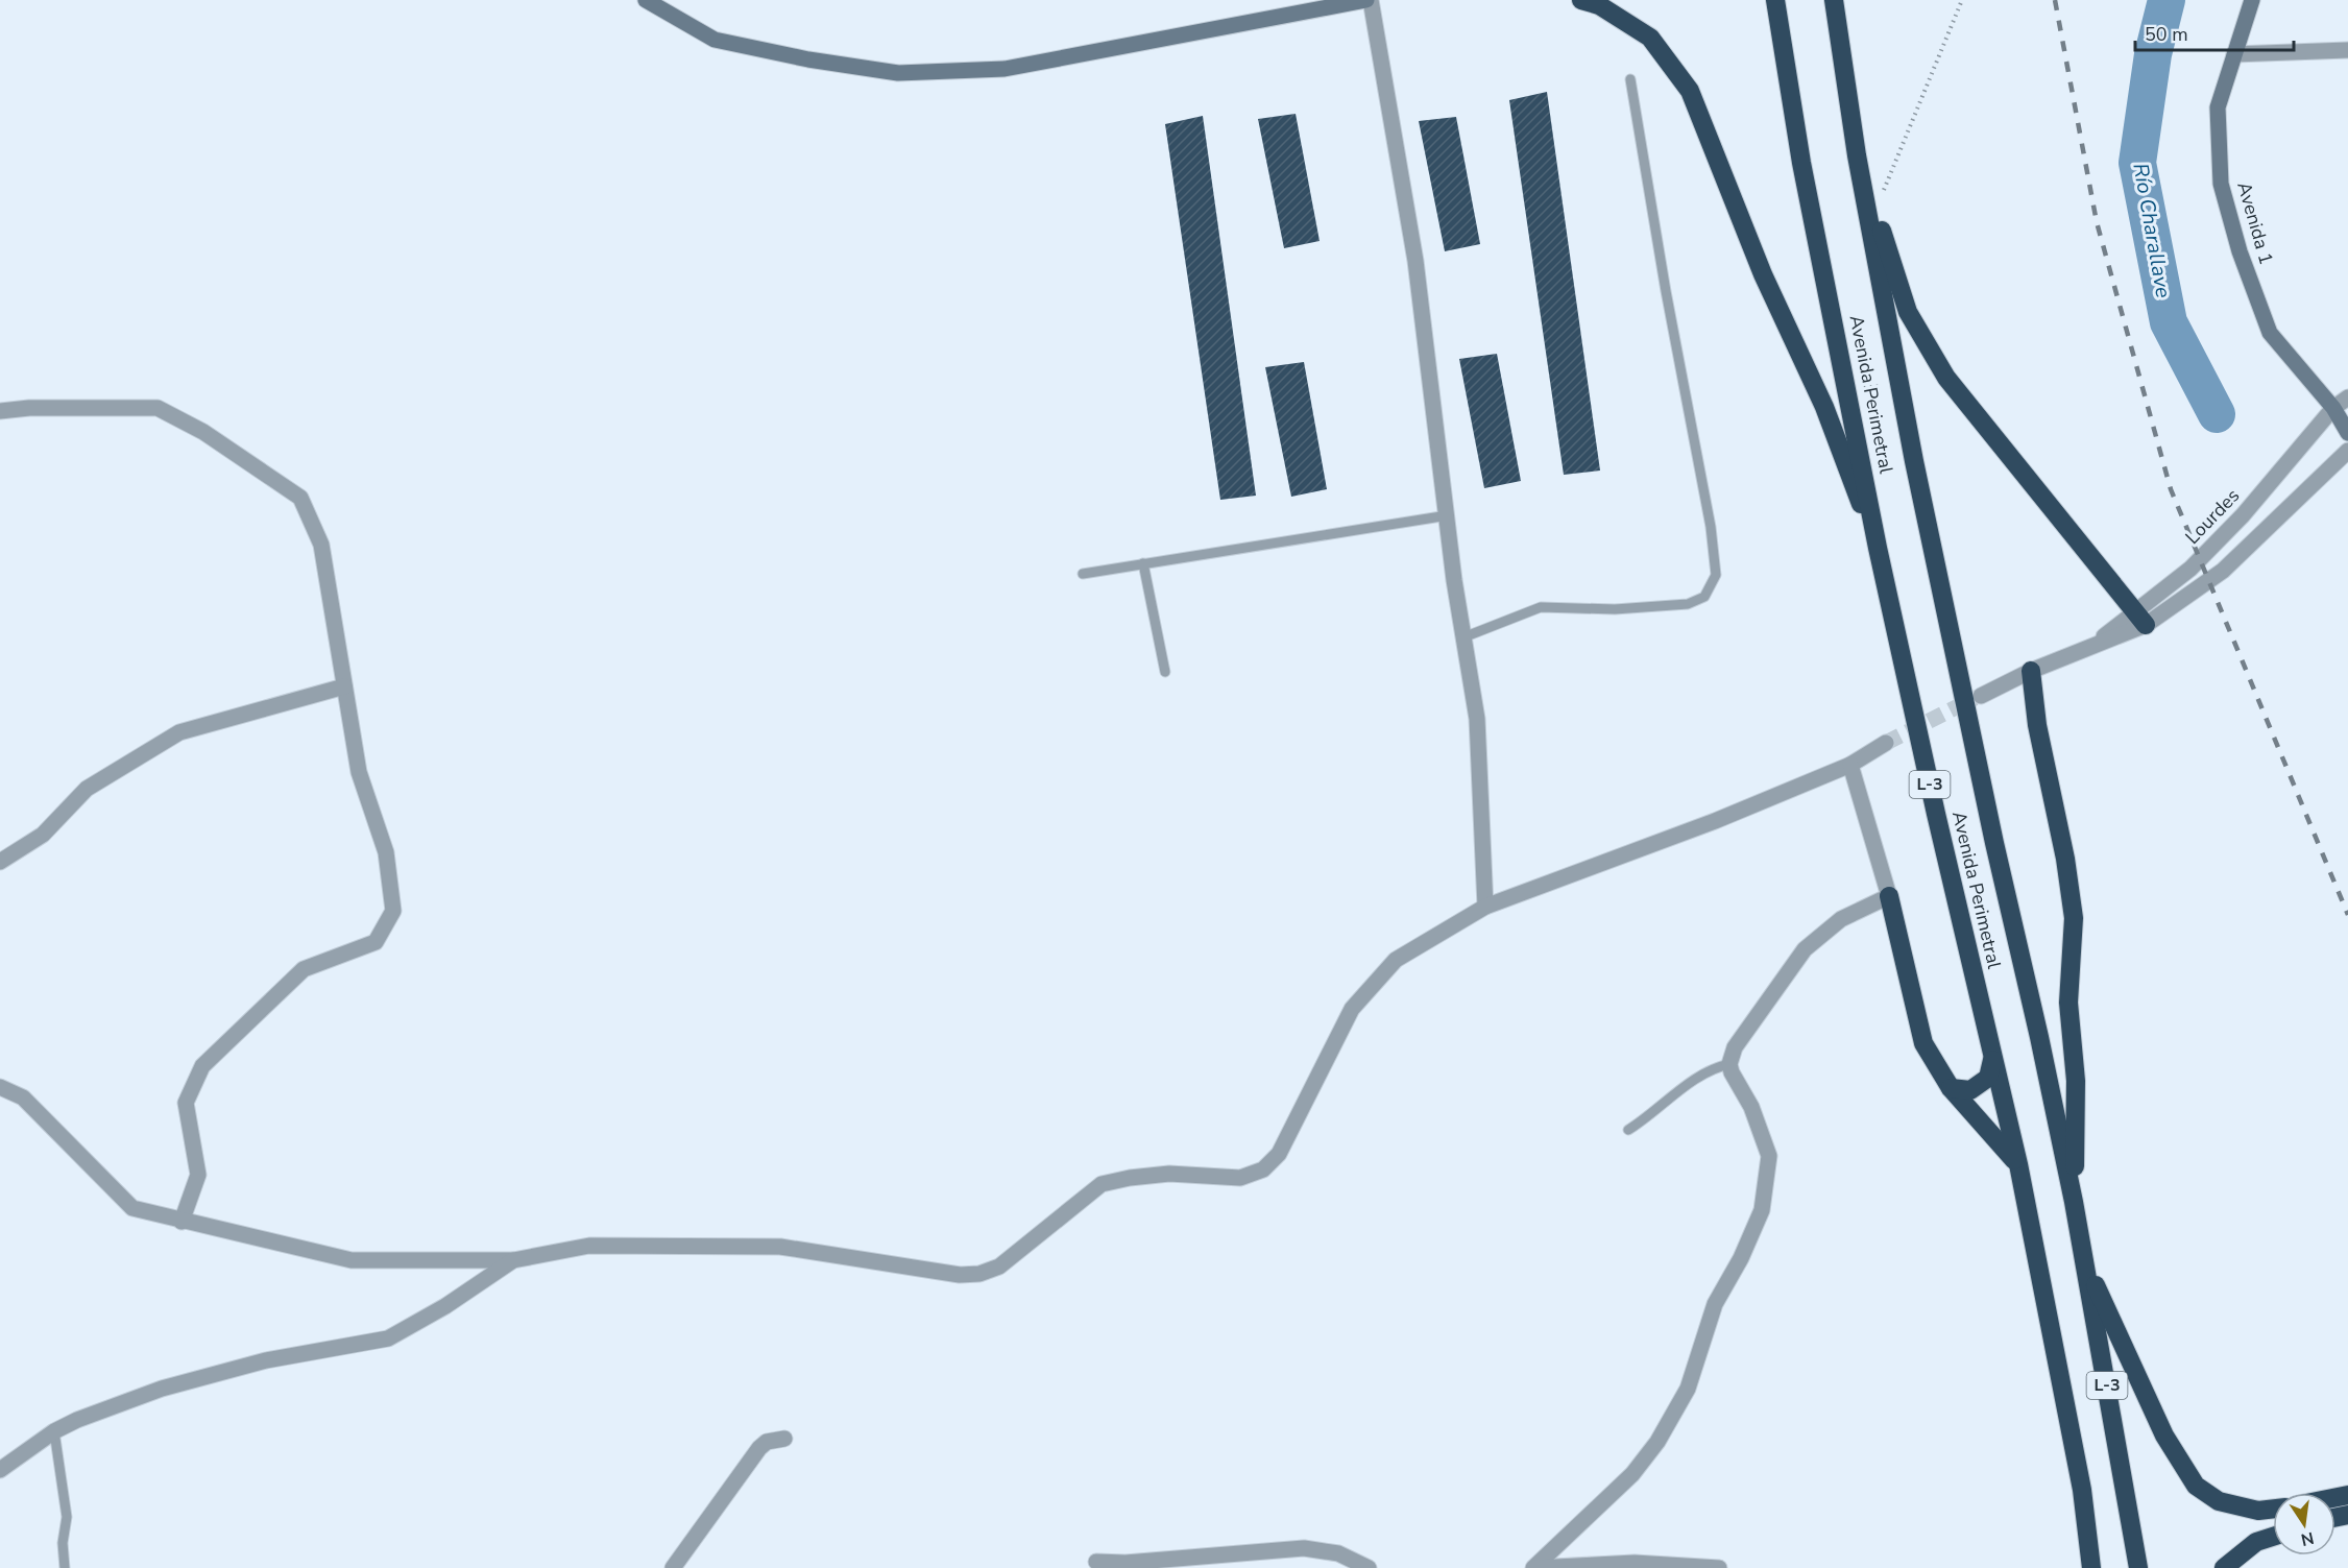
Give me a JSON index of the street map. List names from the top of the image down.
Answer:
{
  "streets": {
    "highway": ["Avenida Perimetral", "L-3"],
    "street": ["Avenida 1", "Lourdes"]
  },
  "crossings": [
    ["Avenida 1", "Lourdes"]
  ],
  "water": ["Río Charallave"],
  "scale_bar": "50 m",
  "north": "bottom"
}
